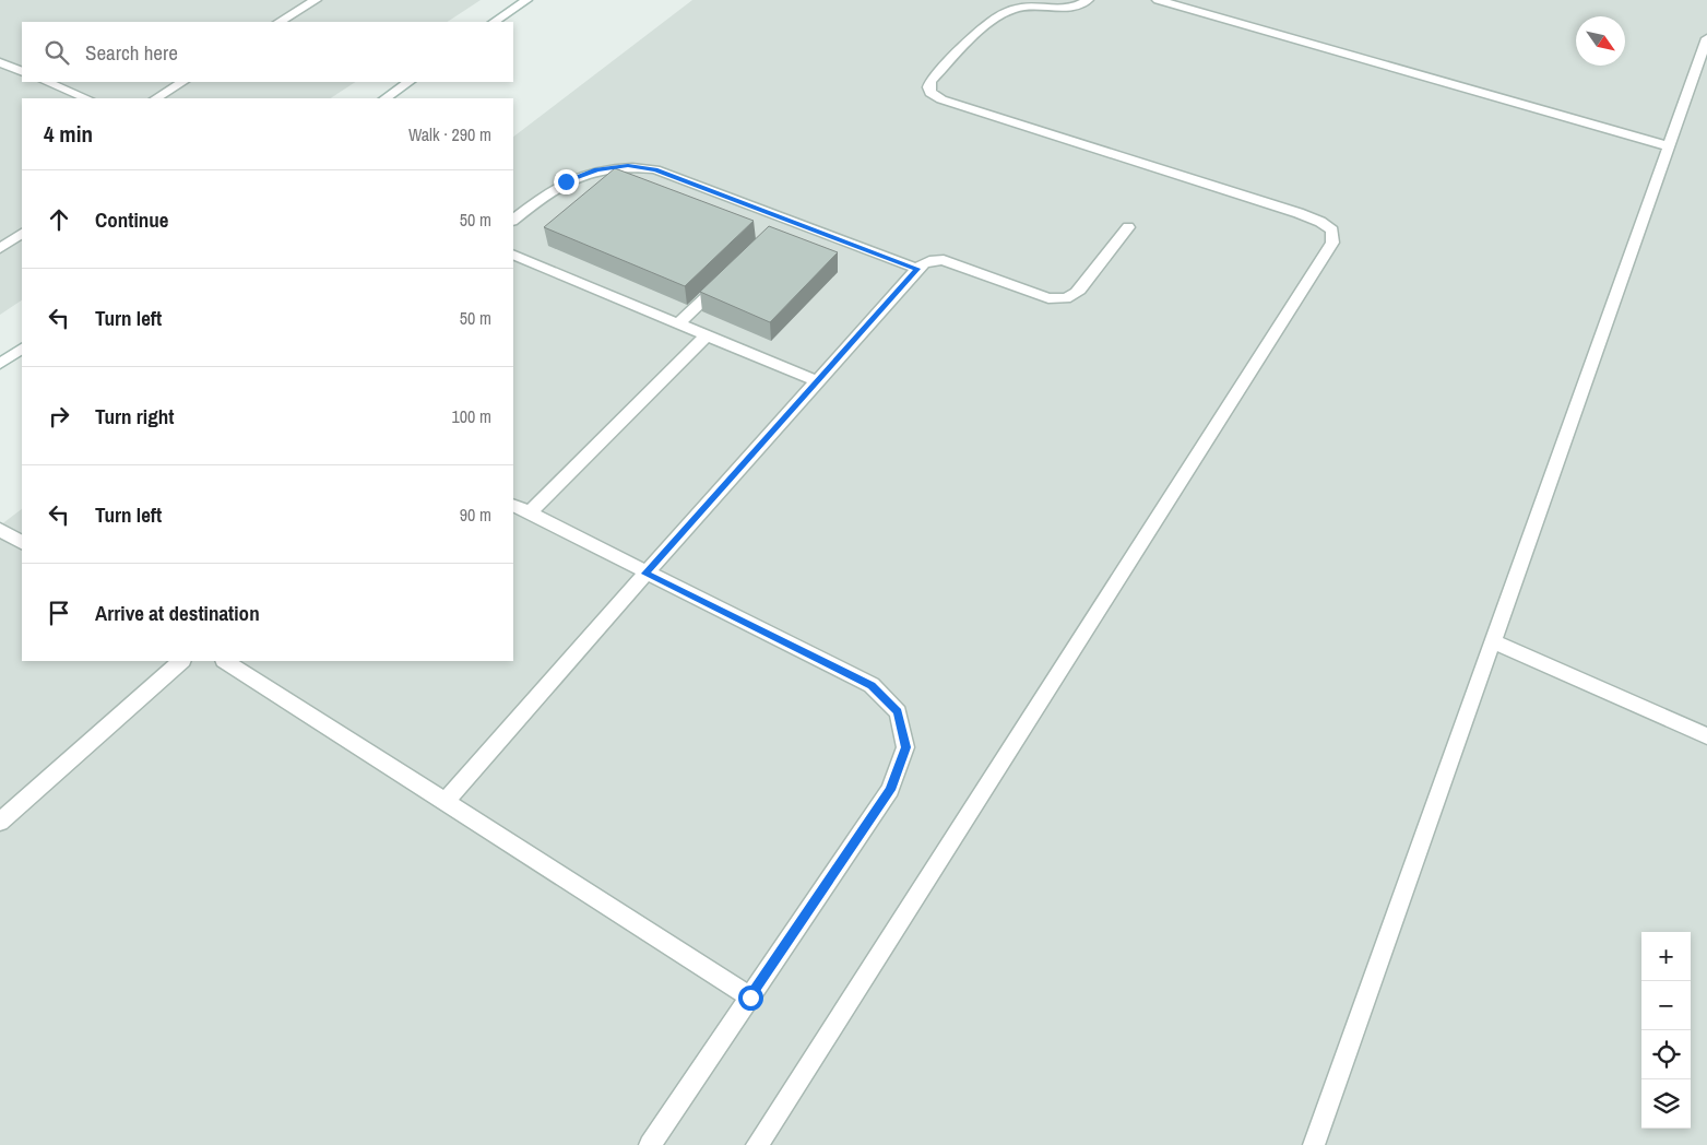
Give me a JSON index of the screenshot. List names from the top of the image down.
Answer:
{
  "north": "bottom right",
  "page": {
    "search": "Search here",
    "heading": ["4 min", "Walk · 290 m"],
    "list": [
      ["Continue", "50 m"],
      ["Turn left", "50 m"],
      ["Turn right", "100 m"],
      ["Turn left", "90 m"],
      "Arrive at destination"
    ],
    "map_buttons": ["+", "−"]
  }
}
